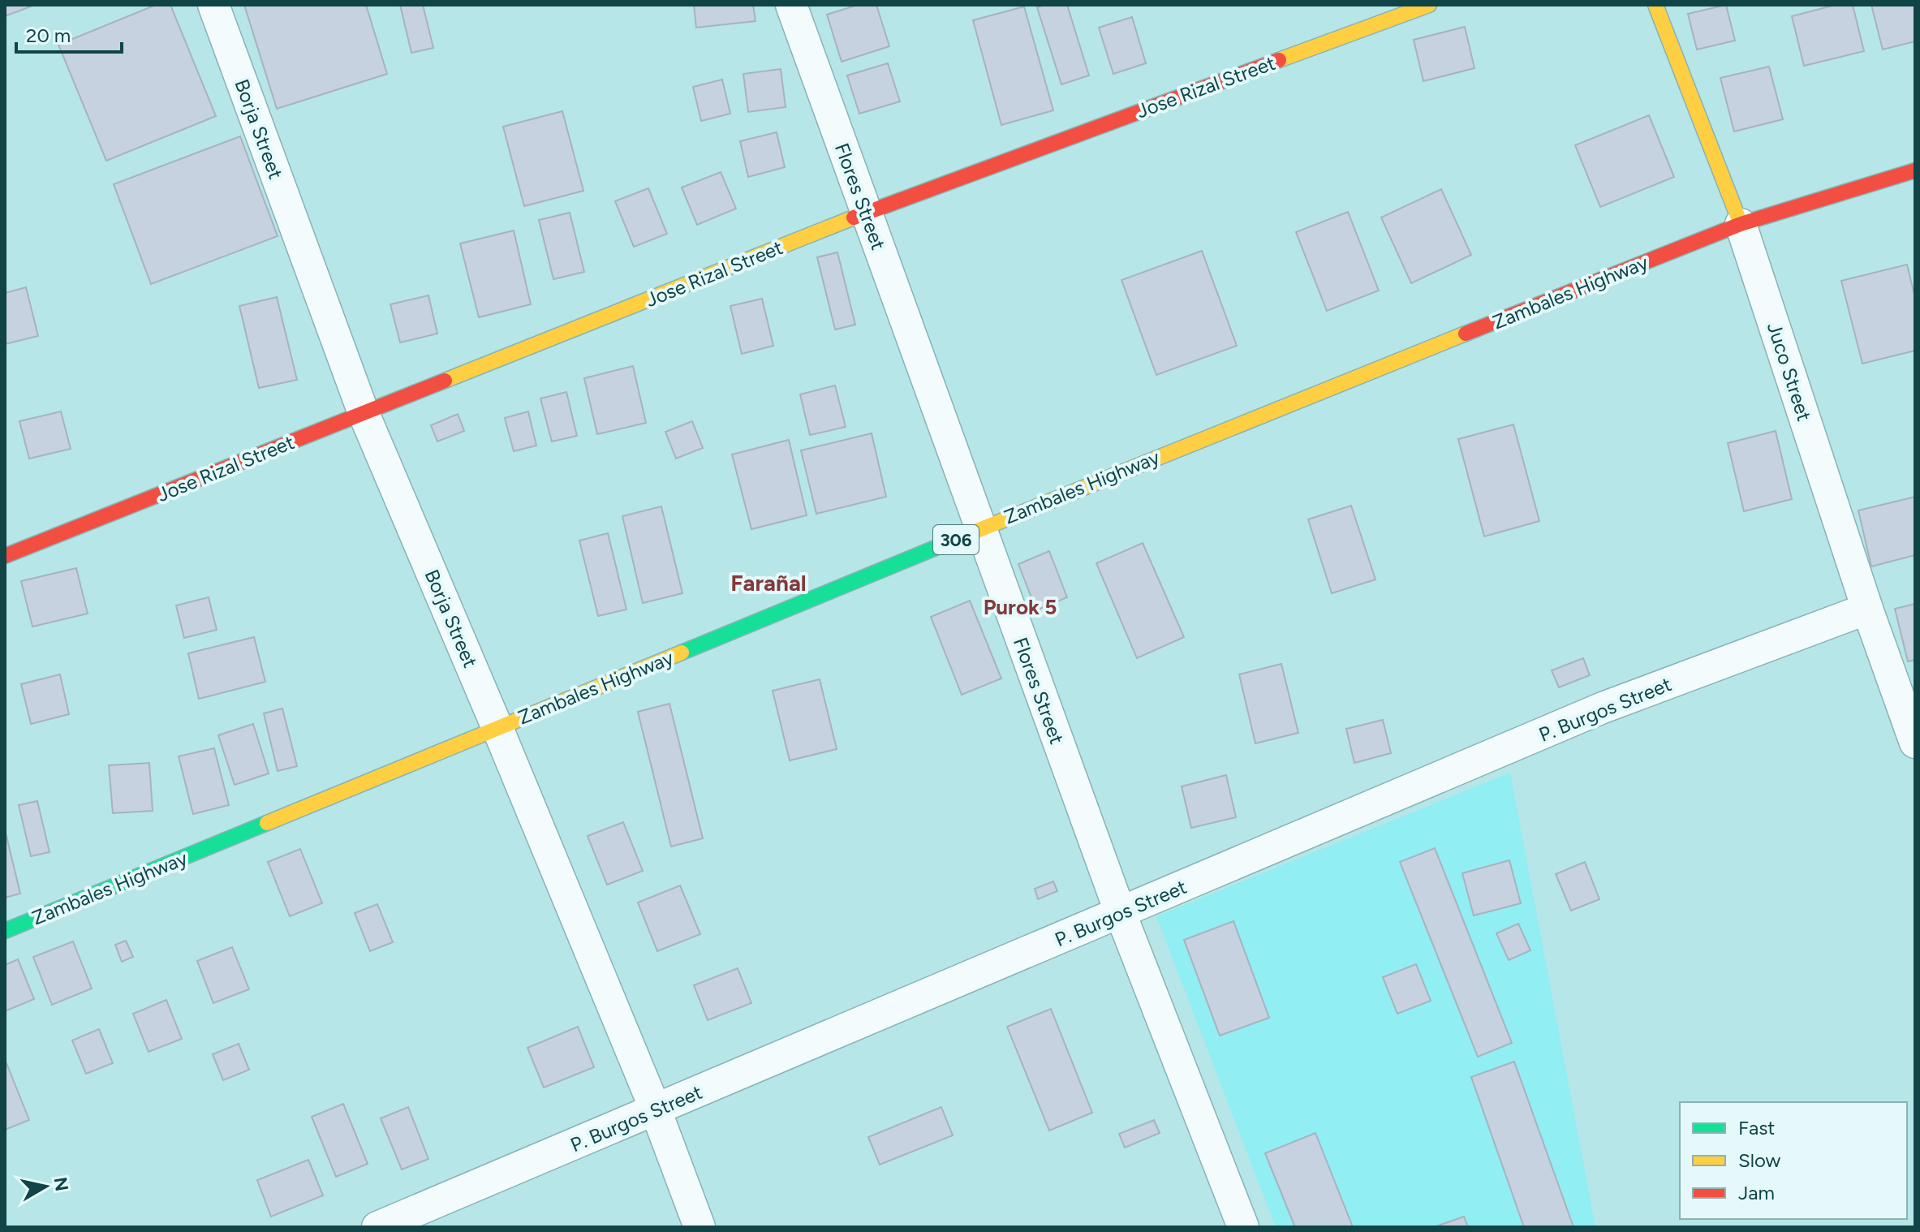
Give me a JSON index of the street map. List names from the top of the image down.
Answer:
{
  "streets": {
    "main road": [
      "Jose Rizal Street",
      "Zambales Highway",
      "Juco Street",
      "306"
    ],
    "street": ["Borja Street", "Flores Street", "P. Burgos Street"]
  },
  "crossings": [
    ["Jose Rizal Street", "Borja Street"],
    ["Jose Rizal Street", "Flores Street"],
    ["Borja Street", "Zambales Highway"],
    ["Borja Street", "P. Burgos Street"],
    ["Flores Street", "Zambales Highway"],
    ["Flores Street", "P. Burgos Street"],
    ["Zambales Highway", "Juco Street"],
    ["Juco Street", "P. Burgos Street"]
  ],
  "districts": ["Farañal", "Purok 5"],
  "legend": ["Fast", "Slow", "Jam"],
  "scale_bar": "20 m",
  "north": "right"
}
